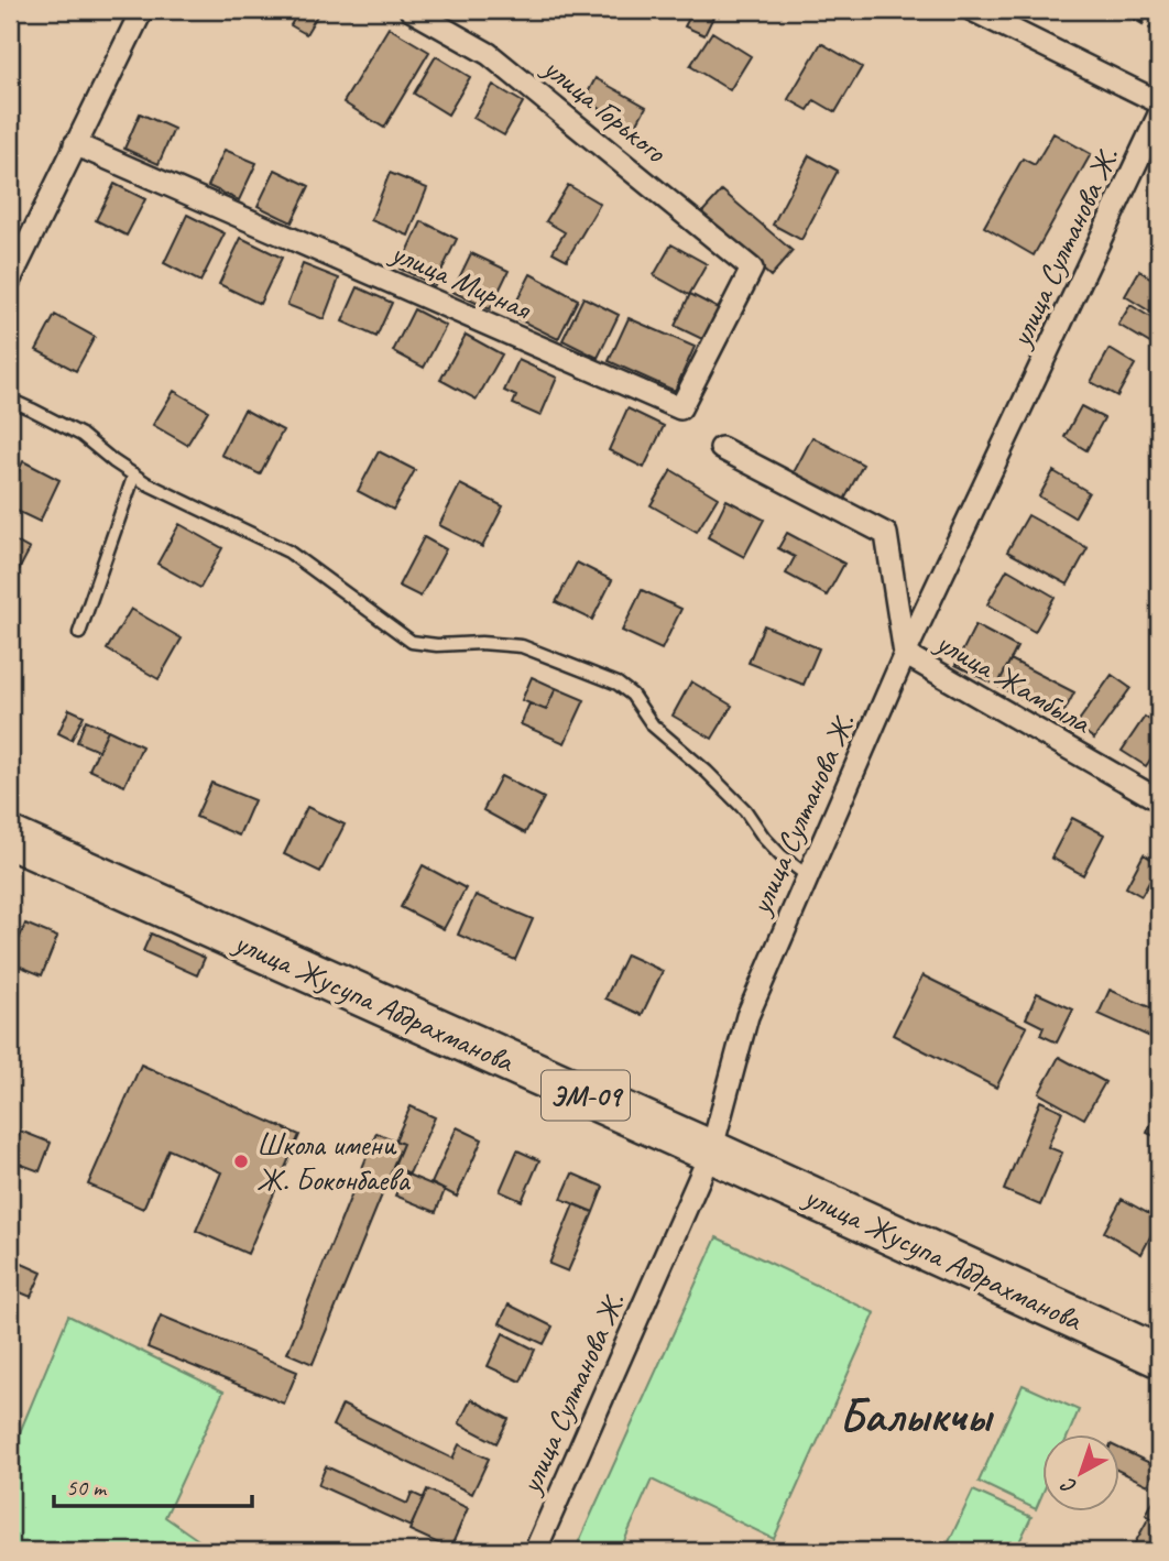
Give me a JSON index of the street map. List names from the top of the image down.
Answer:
{
  "streets": {
    "highway": ["улица Жусупа Абдрахманова", "ЭМ-09"],
    "street": [
      "улица Горького",
      "улица Султанова Ж.",
      "улица Мирная",
      "улица Жамбыла"
    ]
  },
  "crossings": [
    ["улица Горького", "улица Мирная"],
    ["улица Султанова Ж.", "улица Жамбыла"],
    ["улица Султанова Ж.", "улица Жусупа Абдрахманова"]
  ],
  "districts": ["Балыкчы"],
  "places": ["Школа имени Ж. Боконбаева"],
  "scale_bar": "50 m",
  "north": "bottom left"
}
